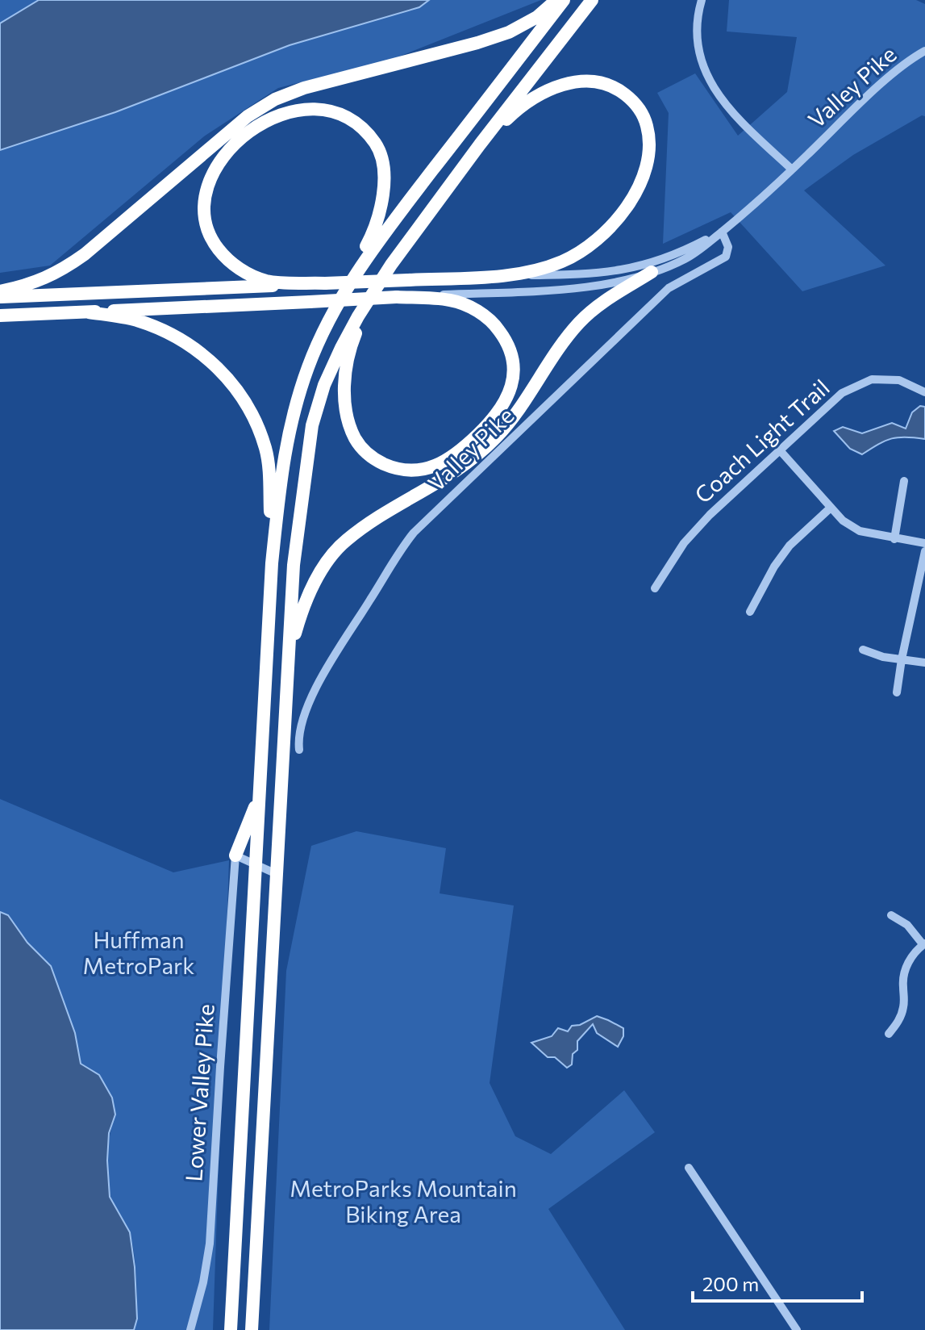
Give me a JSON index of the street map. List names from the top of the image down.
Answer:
{
  "streets": {
    "street": ["Valley Pike", "Coach Light Trail", "Lower Valley Pike"]
  },
  "parks": ["Huffman MetroPark", "MetroParks Mountain Biking Area"],
  "scale_bar": "200 m"
}
